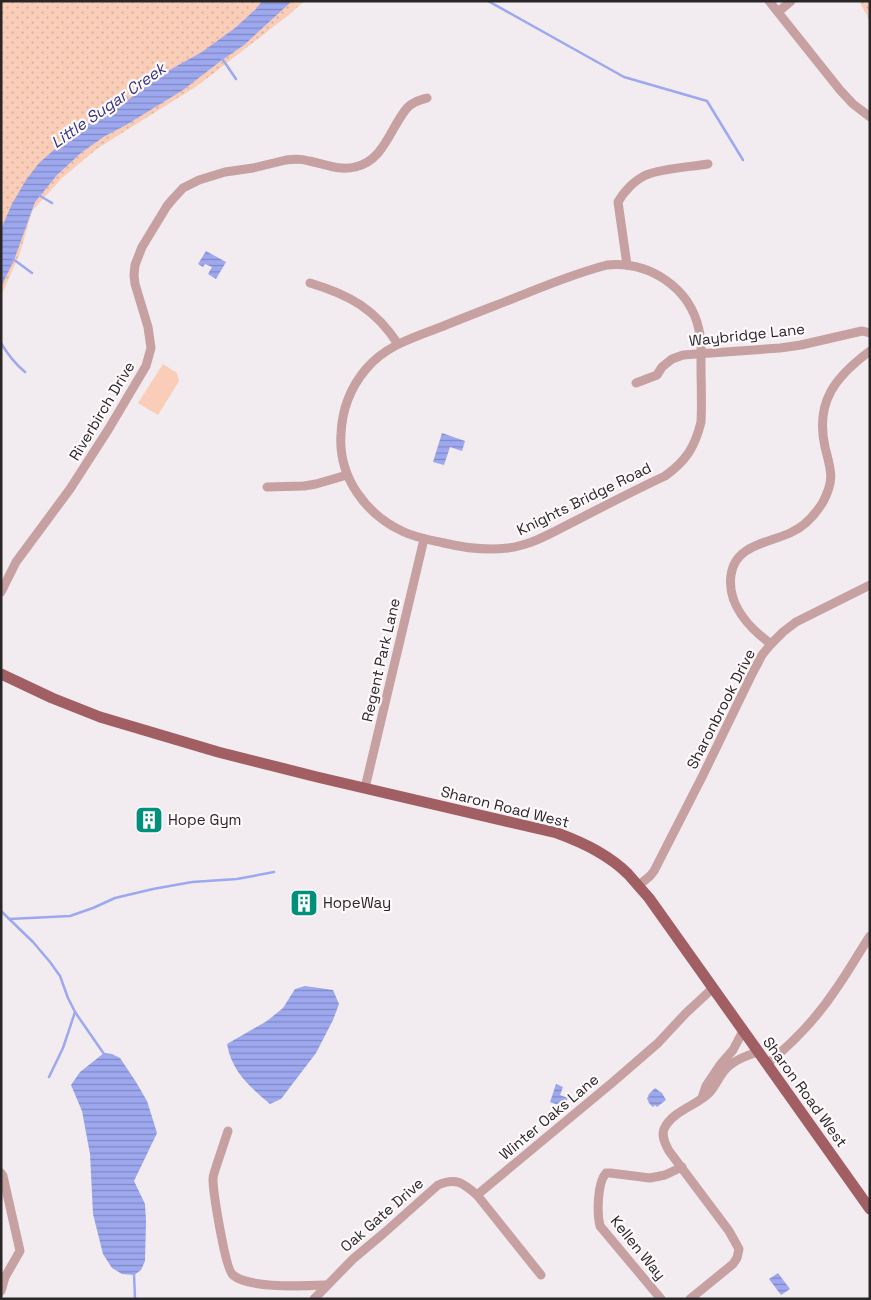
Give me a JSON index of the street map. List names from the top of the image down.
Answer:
{
  "streets": {
    "main road": ["Sharon Road West"],
    "street": [
      "Waybridge Lane",
      "Riverbirch Drive",
      "Knights Bridge Road",
      "Regent Park Lane",
      "Sharonbrook Drive",
      "Winter Oaks Lane",
      "Oak Gate Drive",
      "Kellen Way"
    ]
  },
  "crossings": [
    ["Waybridge Lane", "Knights Bridge Road"],
    ["Knights Bridge Road", "Regent Park Lane"],
    ["Regent Park Lane", "Sharon Road West"],
    ["Sharonbrook Drive", "Sharon Road West"],
    ["Sharon Road West", "Winter Oaks Lane"],
    ["Winter Oaks Lane", "Oak Gate Drive"]
  ],
  "water": ["Little Sugar Creek"],
  "places": {
    "building": ["Hope Gym", "HopeWay"]
  }
}
